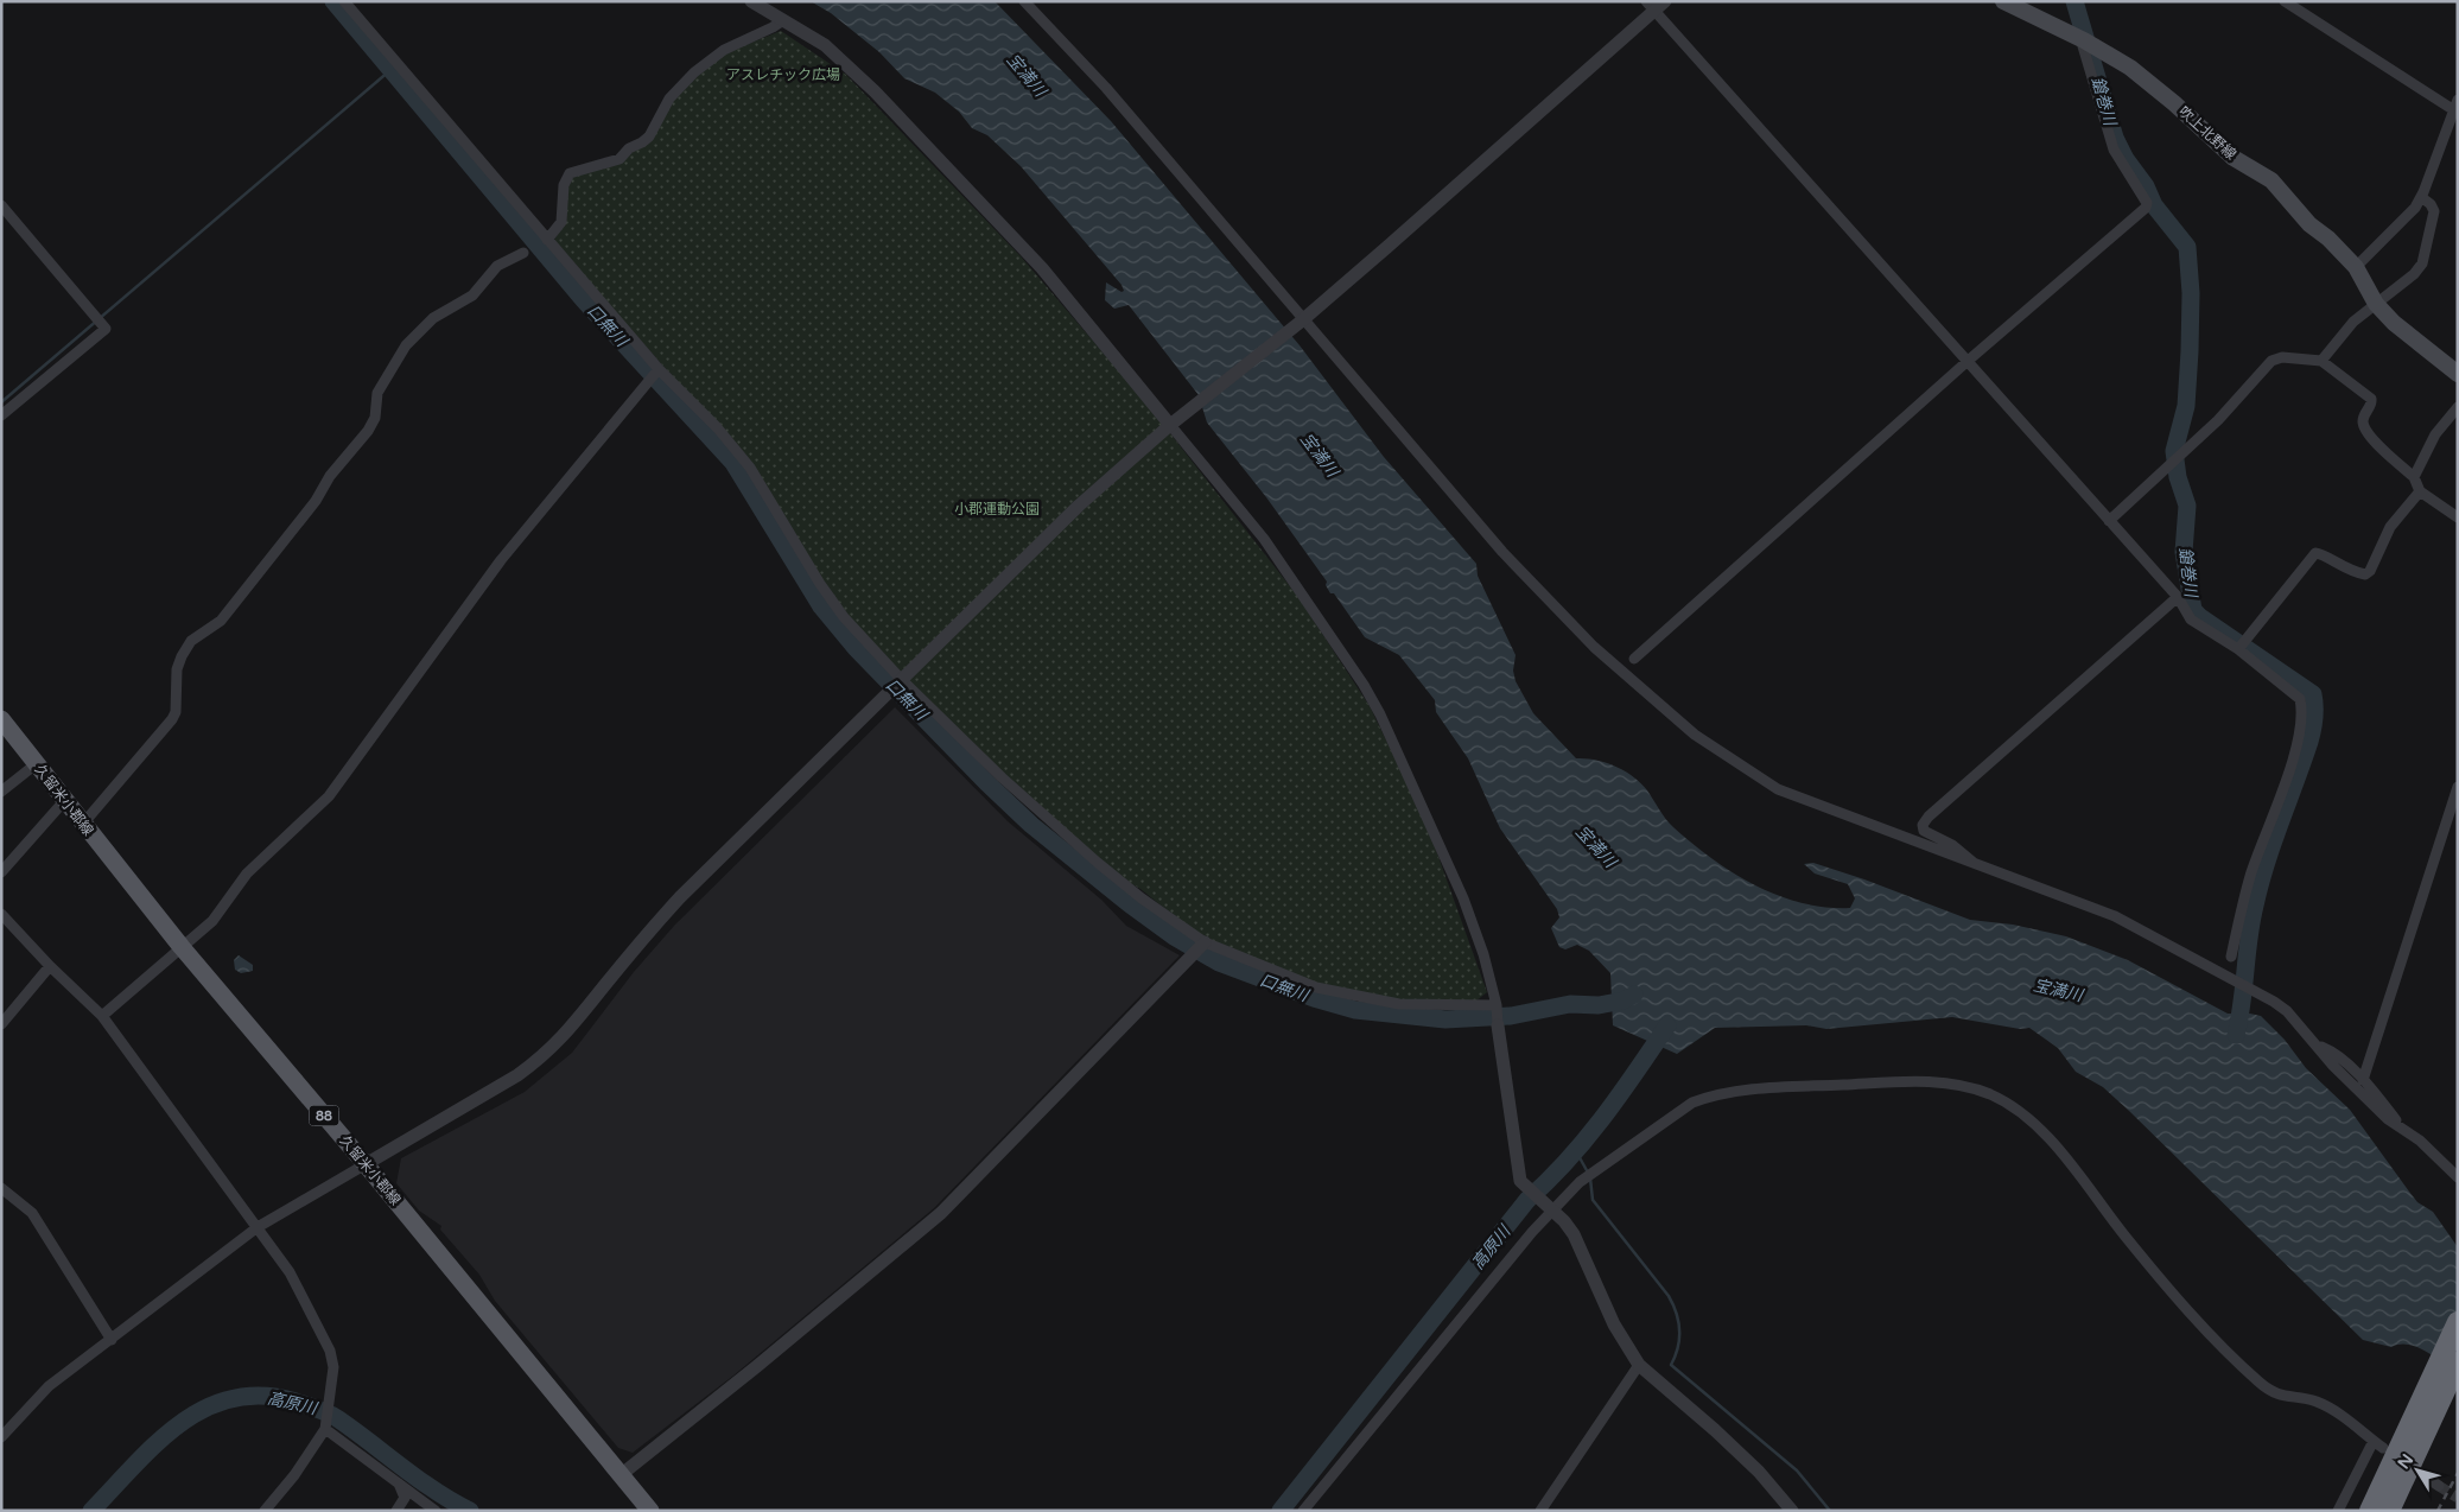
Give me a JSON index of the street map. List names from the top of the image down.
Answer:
{
  "streets": {
    "main road": ["吹上北野線", "久留米小郡線", "88"]
  },
  "water": [
    "宝満川",
    "鎗巻川",
    "口無川",
    "高原川"
  ],
  "parks": ["アスレチック広場", "小郡運動公園"],
  "north": "top left"
}
